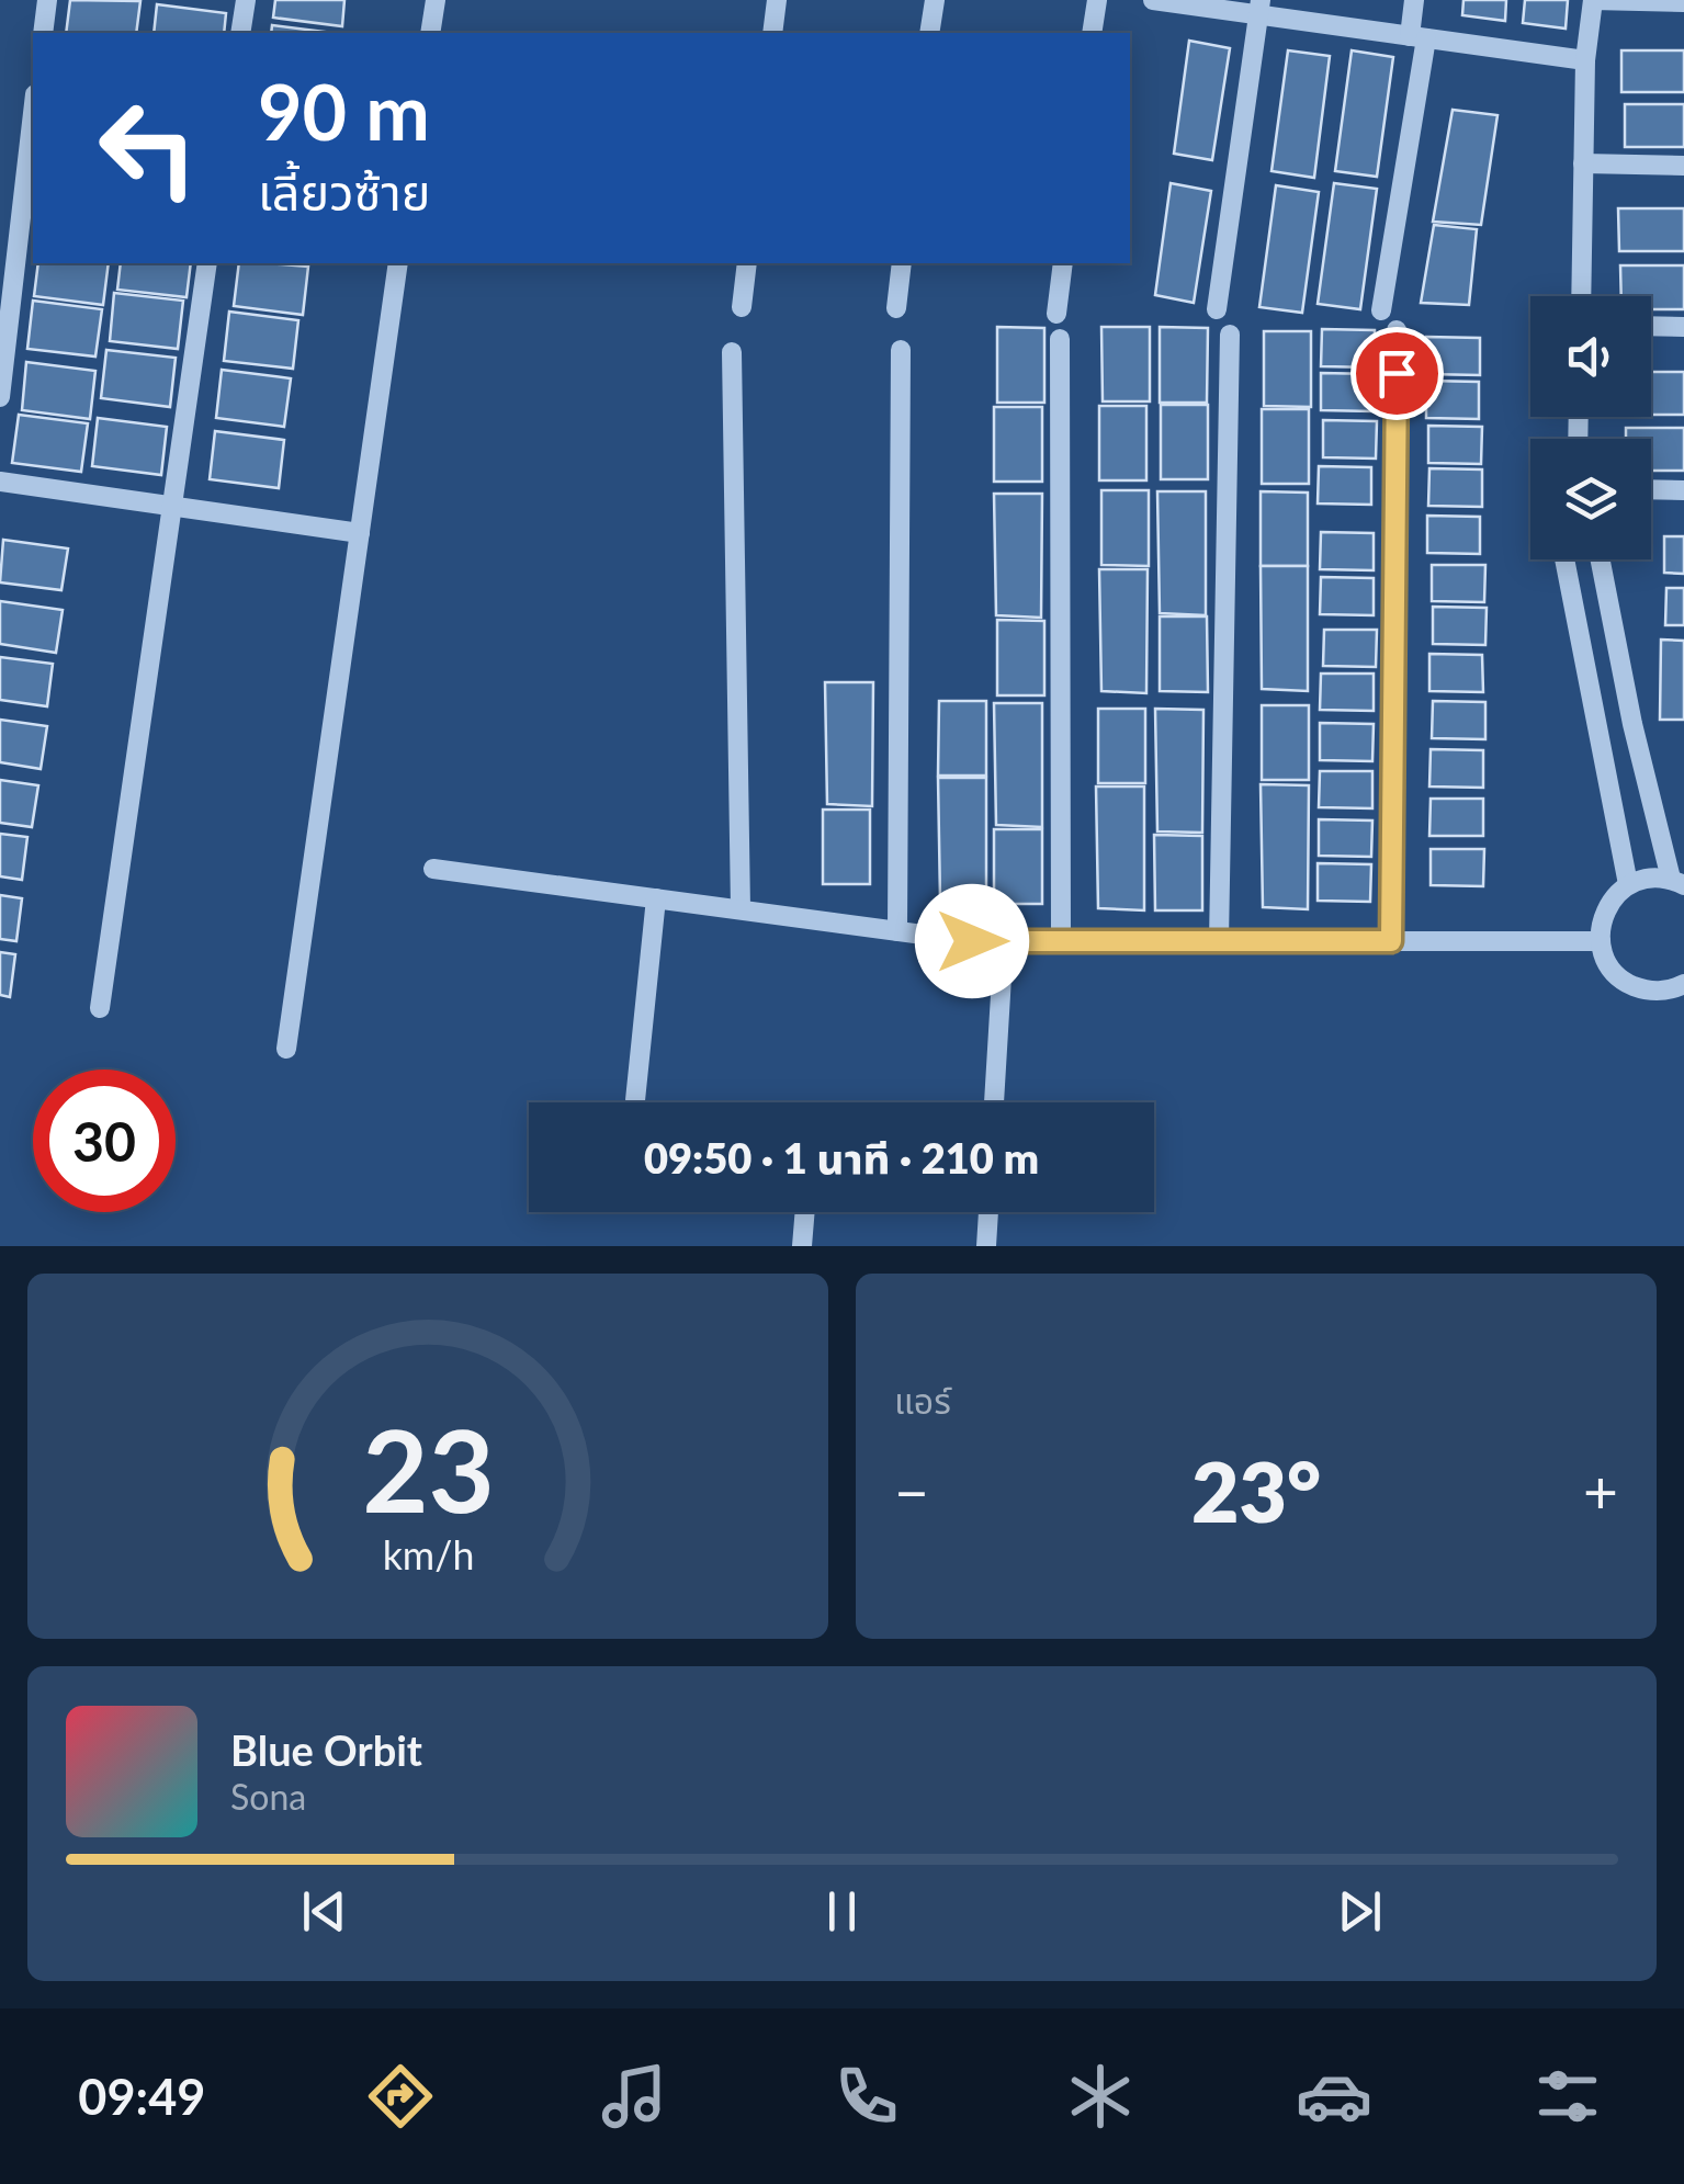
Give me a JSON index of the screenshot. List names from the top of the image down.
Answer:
{
  "page": {
    "turn": ["90 m", "เลี้ยวซ้าย"],
    "limit": "30",
    "trip": "09:50 · 1 นาที · 210 m",
    "tile": "แอร์",
    "heat": ["−", "23°", "+"],
    "song": ["Blue Orbit", "Sona"],
    "tabs": "09:49",
    "gauge": ["23", "km/h"]
  }
}
